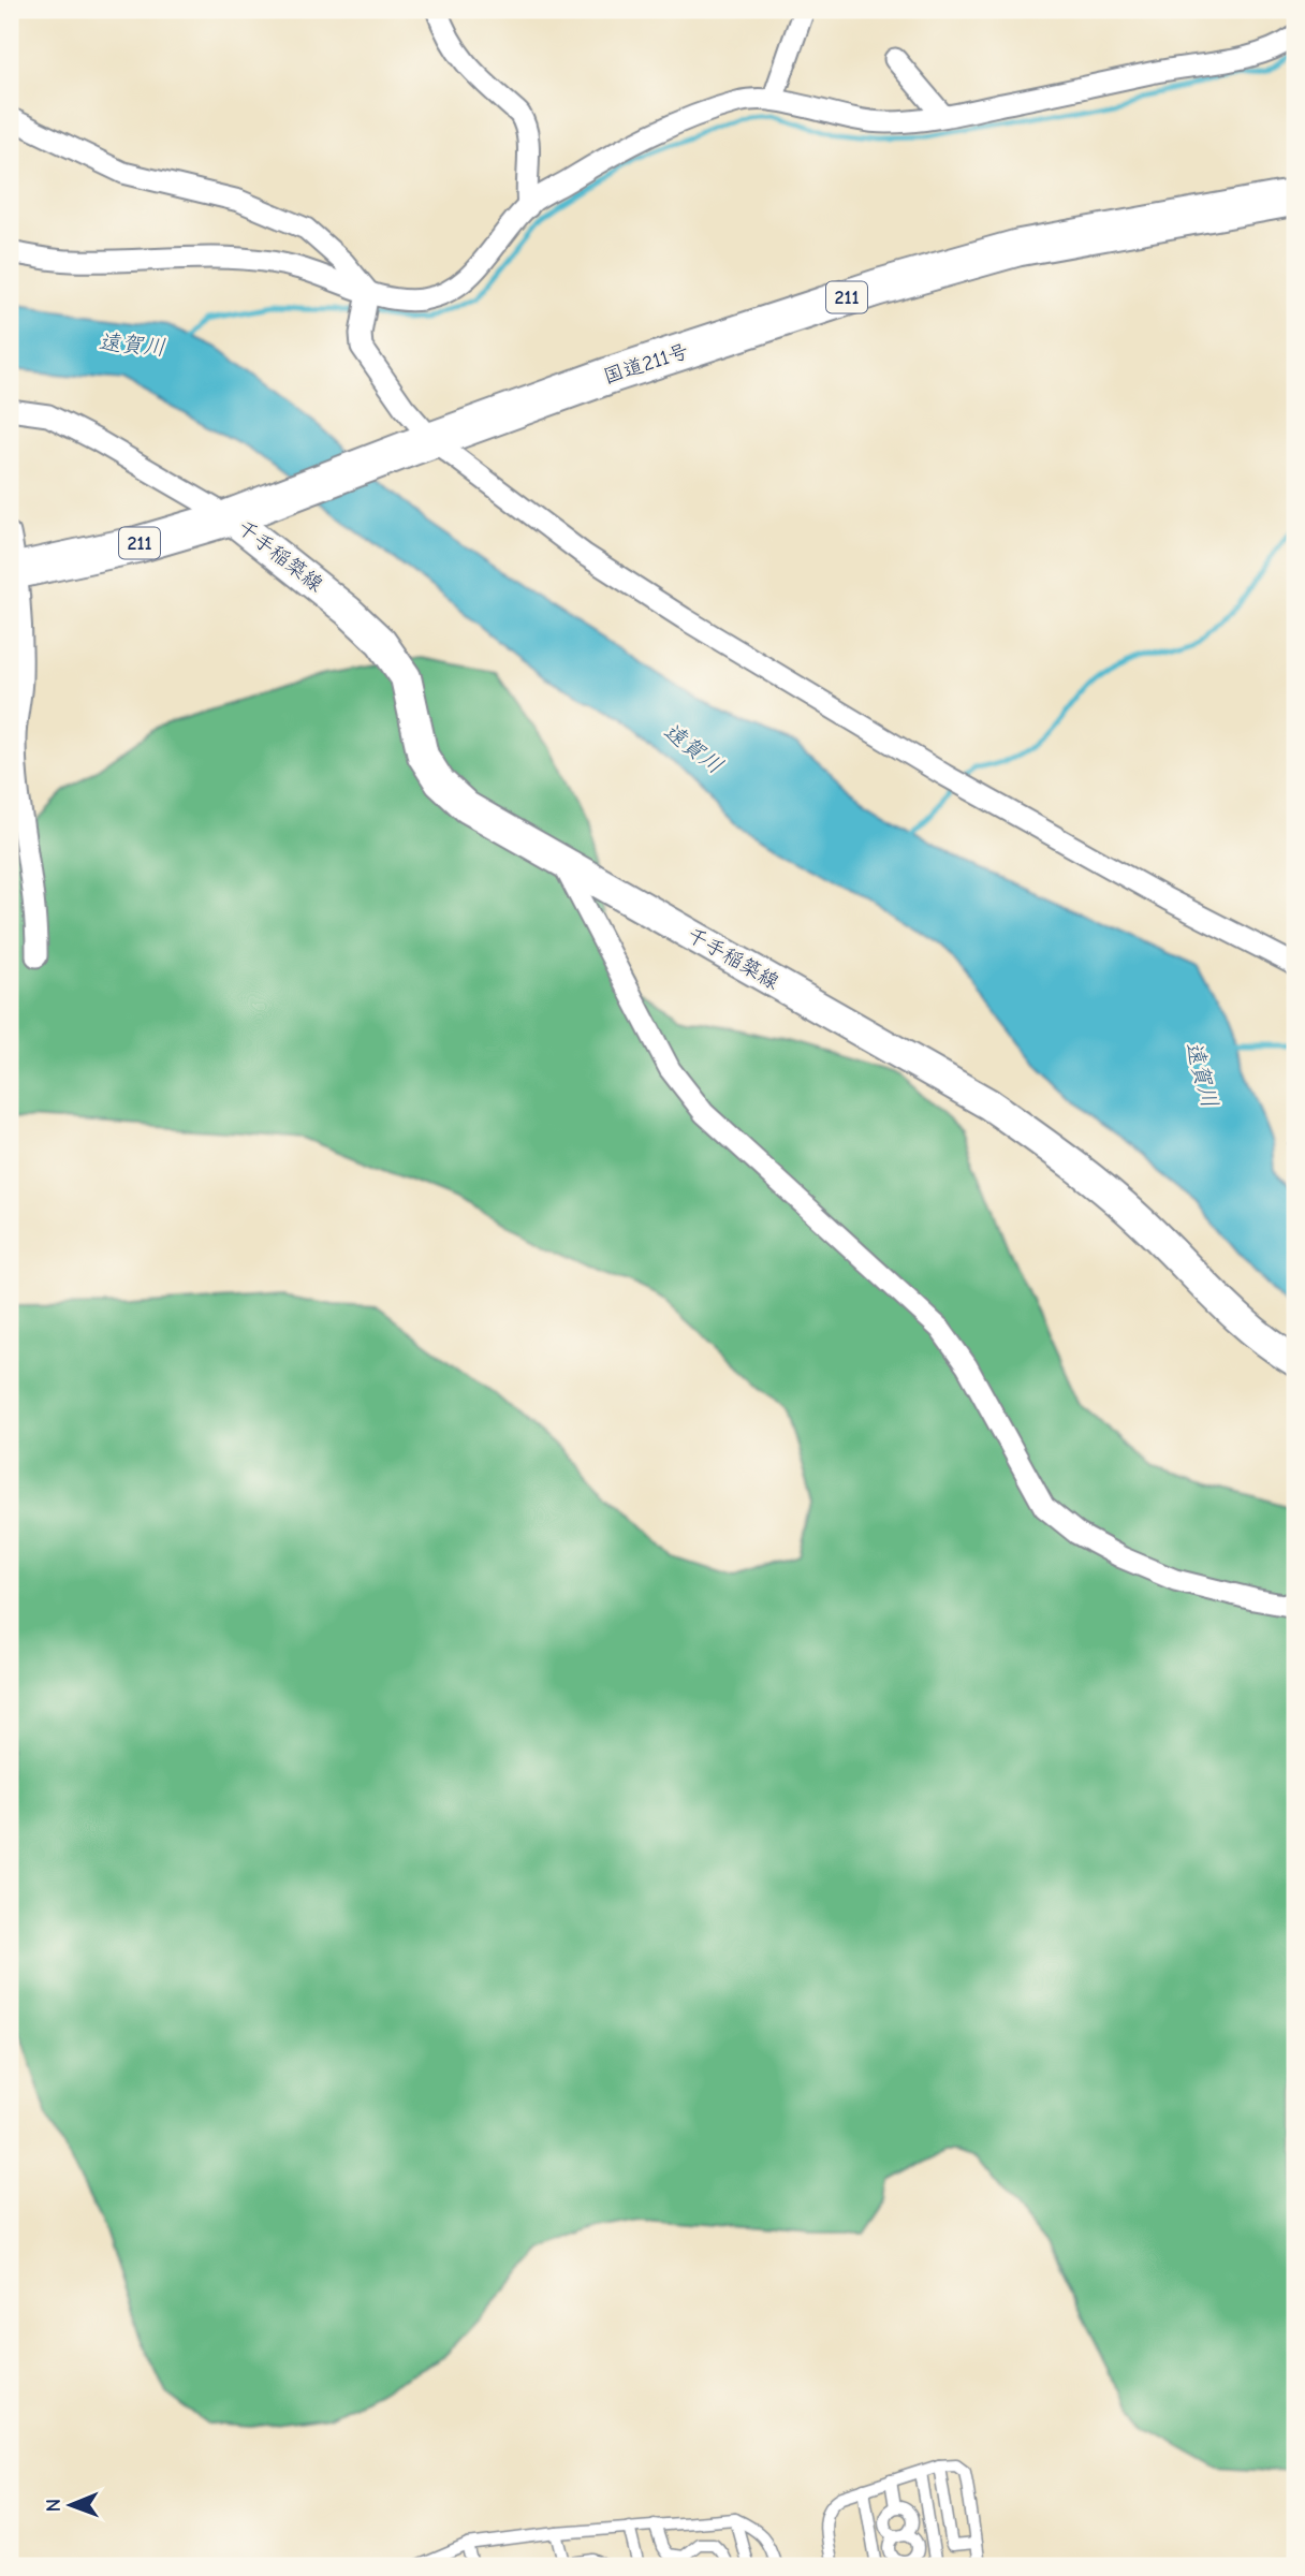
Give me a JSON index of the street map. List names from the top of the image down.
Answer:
{
  "streets": {
    "highway": ["211", "国道211号"],
    "main road": ["千手稲築線"]
  },
  "crossings": [
    ["国道211号", "千手稲築線"]
  ],
  "water": ["遠賀川"],
  "north": "left"
}
